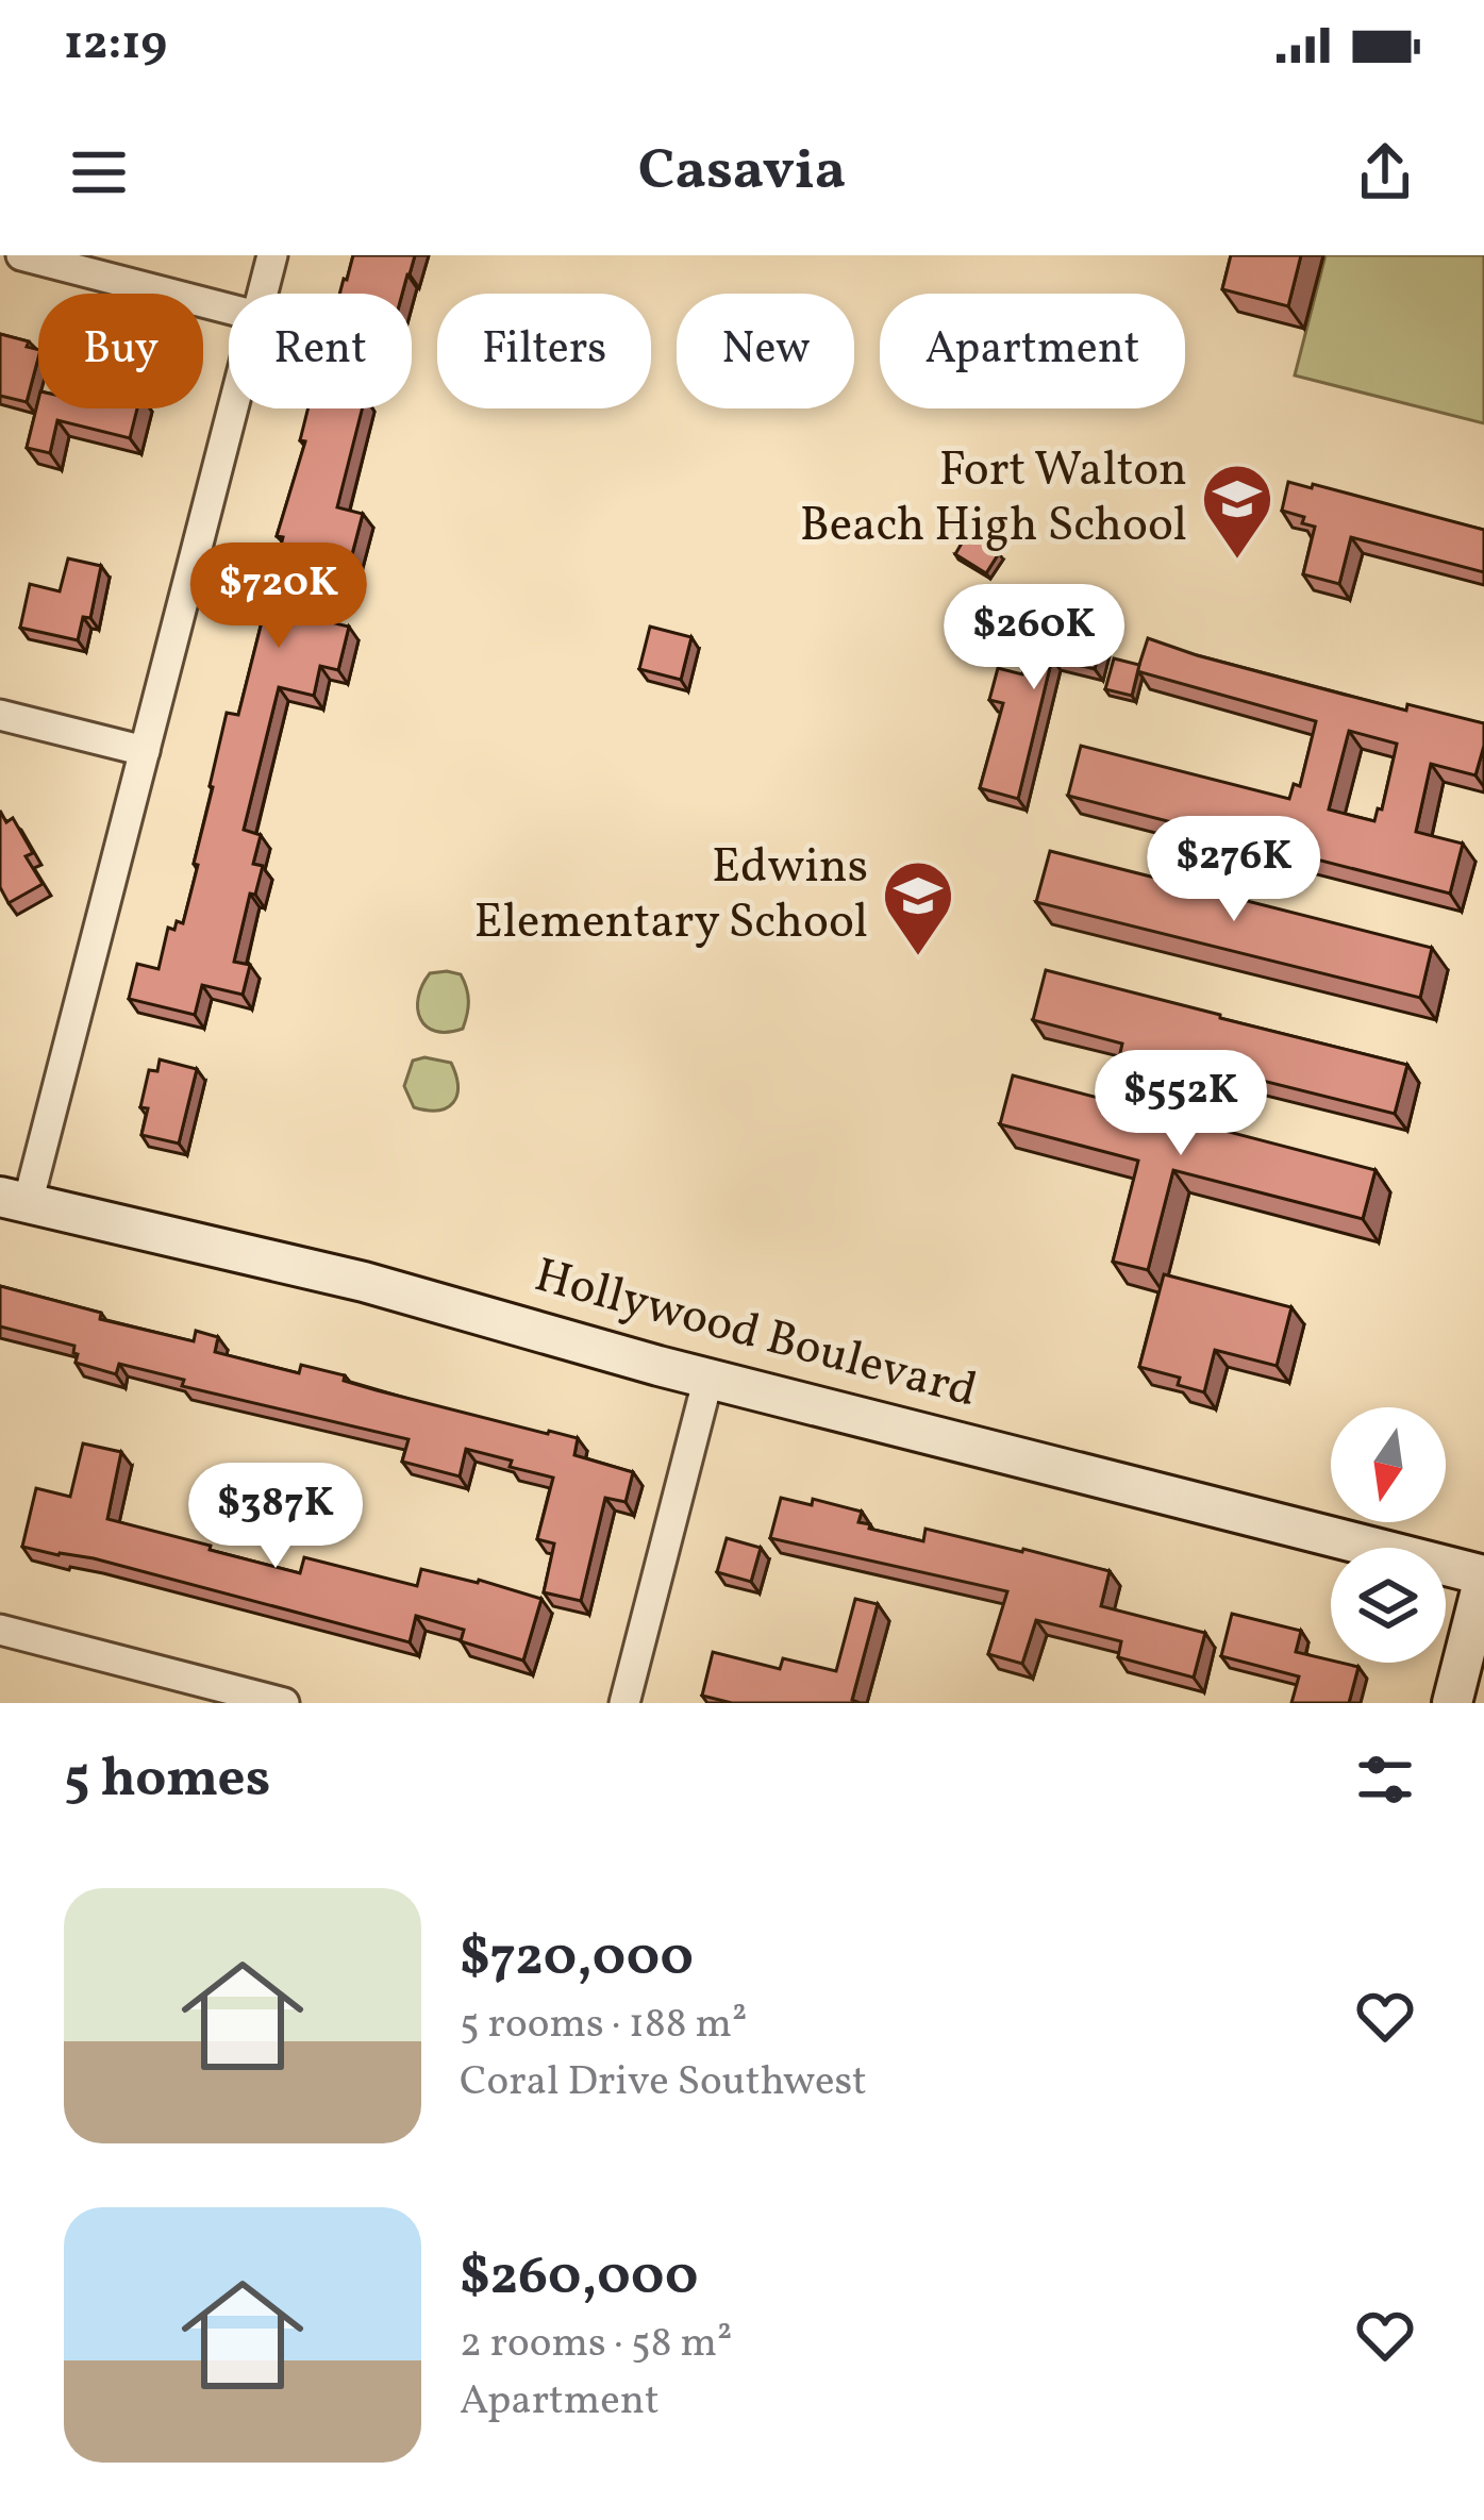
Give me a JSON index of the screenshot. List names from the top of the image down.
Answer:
{
  "streets": {
    "street": ["Hollywood Boulevard"]
  },
  "places": {
    "school or university": ["Fort Walton Beach High School", "Edwins Elementary School"]
  },
  "north": "bottom",
  "page": {
    "status": "12:19",
    "header": "Casavia",
    "chip": [
      "Buy",
      "Rent",
      "Filters",
      "New",
      "Apartment"
    ],
    "price": [
      "$720K",
      "$260K",
      "$276K",
      "$552K",
      "$387K"
    ],
    "heading": "5 homes",
    "list": [
      {
        "name": "$720,000",
        "note": "5 rooms · 188 m² · Coral Drive Southwest"
      },
      {
        "name": "$260,000",
        "note": "2 rooms · 58 m² · Apartment"
      }
    ]
  }
}
